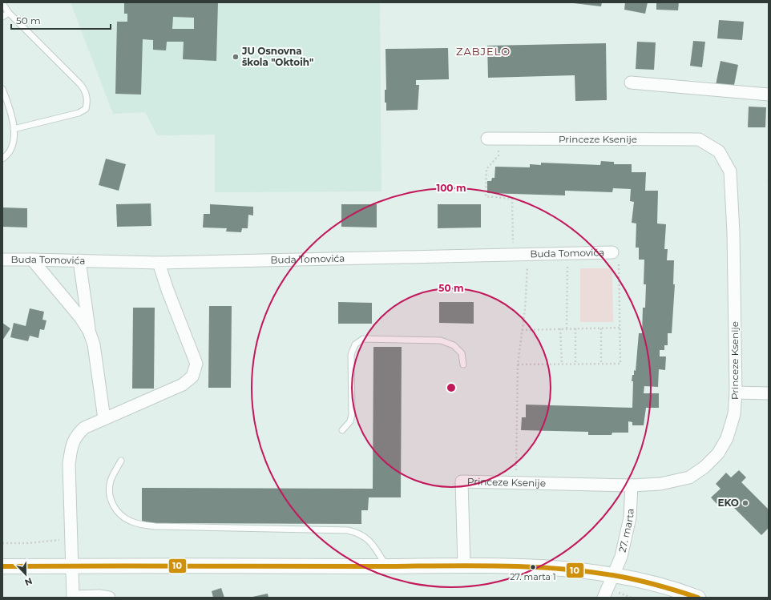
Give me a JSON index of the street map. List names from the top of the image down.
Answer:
{
  "streets": {
    "street": ["Princeze Ksenije", "Buda Tomovića", "27. marta"]
  },
  "crossings": [
    ["Princeze Ksenije", "27. marta"]
  ],
  "districts": ["ZABJELO"],
  "places": ["JU Osnovna škola \"Oktoih\"", "EKO", "27. marta 1"],
  "lines": ["transit line 10"],
  "scale_bar": "50 m",
  "north": "bottom",
  "rings": ["100 m", "50 m"]
}
